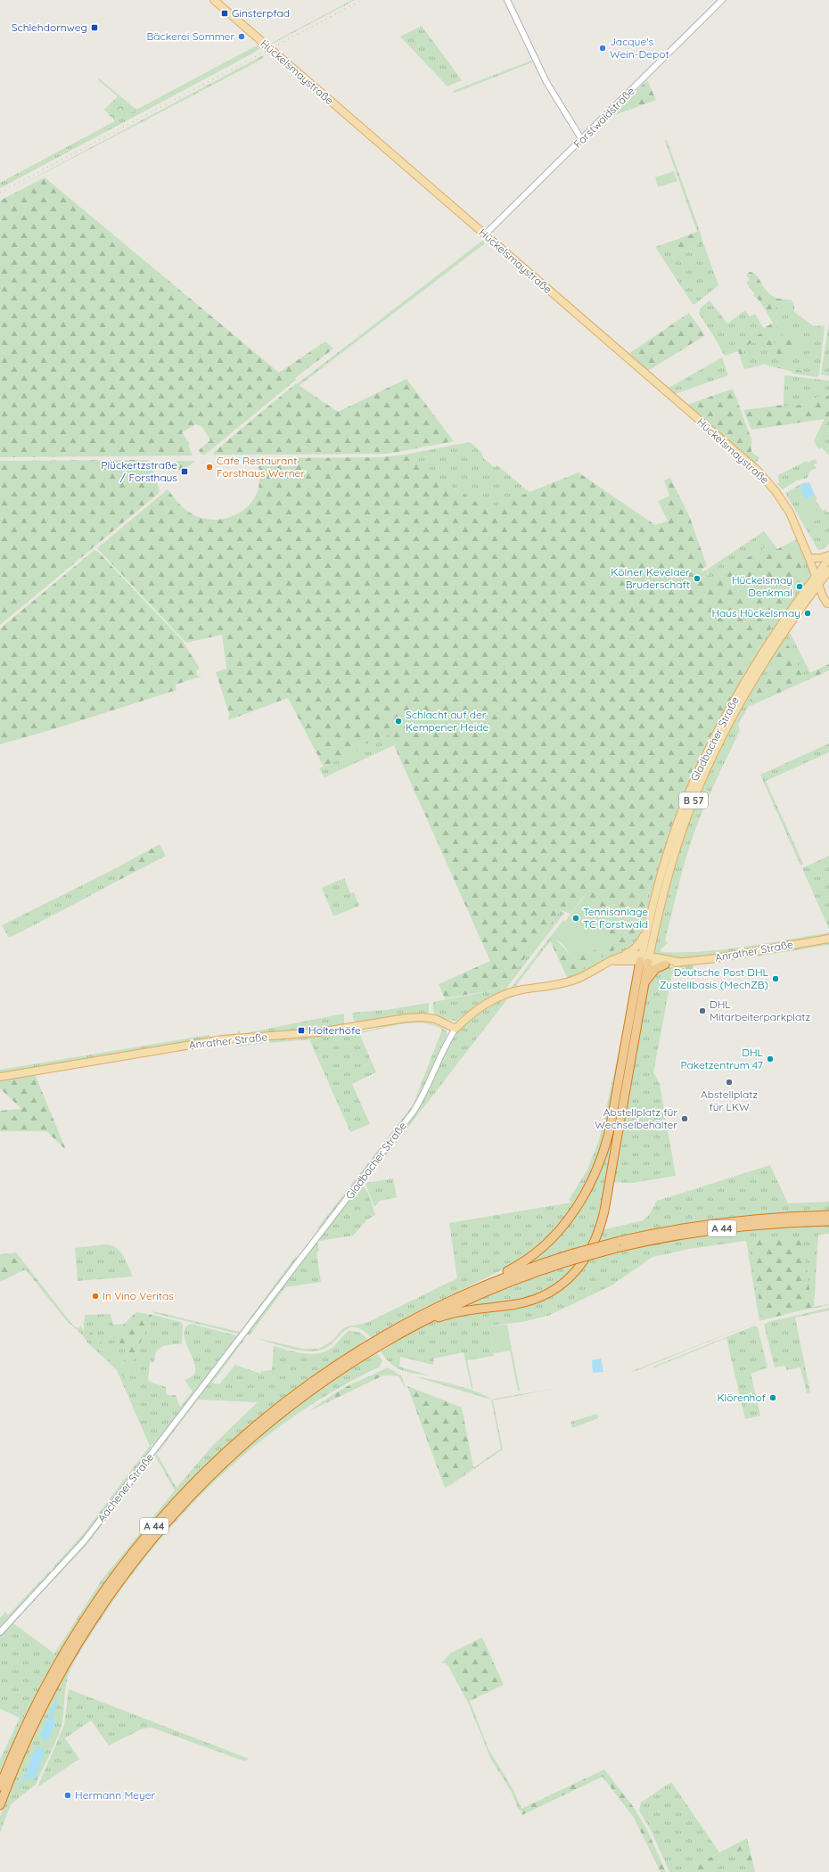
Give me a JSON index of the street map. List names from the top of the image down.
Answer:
{
  "streets": {
    "highway": ["A 44"],
    "main road": [
      "Hückelsmaystraße",
      "Gladbacher Straße",
      "B 57",
      "Anrather Straße"
    ],
    "street": ["Forstwaldstraße", "Aachener Straße"]
  },
  "crossings": [
    ["Hückelsmaystraße", "Forstwaldstraße"],
    ["Hückelsmaystraße", "Gladbacher Straße"],
    ["Gladbacher Straße", "Anrather Straße"],
    ["Gladbacher Straße", "Aachener Straße"]
  ],
  "places": {
    "transit": [
      "Ginsterpfad",
      "Schlehdornweg",
      "Plückertzstraße / Forsthaus",
      "Holterhöfe"
    ],
    "other": [
      "Bäckerei Sommer",
      "Jacque's Wein-Depot",
      "Cafe Restaurant Forsthaus Werner",
      "Kölner Kevelaer Bruderschaft",
      "Hückelsmay Denkmal",
      "Haus Hückelsmay",
      "Schlacht auf der Kempener Heide",
      "Tennisanlage TC Forstwald",
      "Deutsche Post DHL Zustellbasis (MechZB)",
      "DHL Mitarbeiterparkplatz",
      "DHL Paketzentrum 47",
      "Abstellplatz für LKW",
      "Abstellplatz für Wechselbehälter",
      "In Vino Veritas",
      "Klörenhof",
      "Hermann Meyer"
    ]
  }
}
